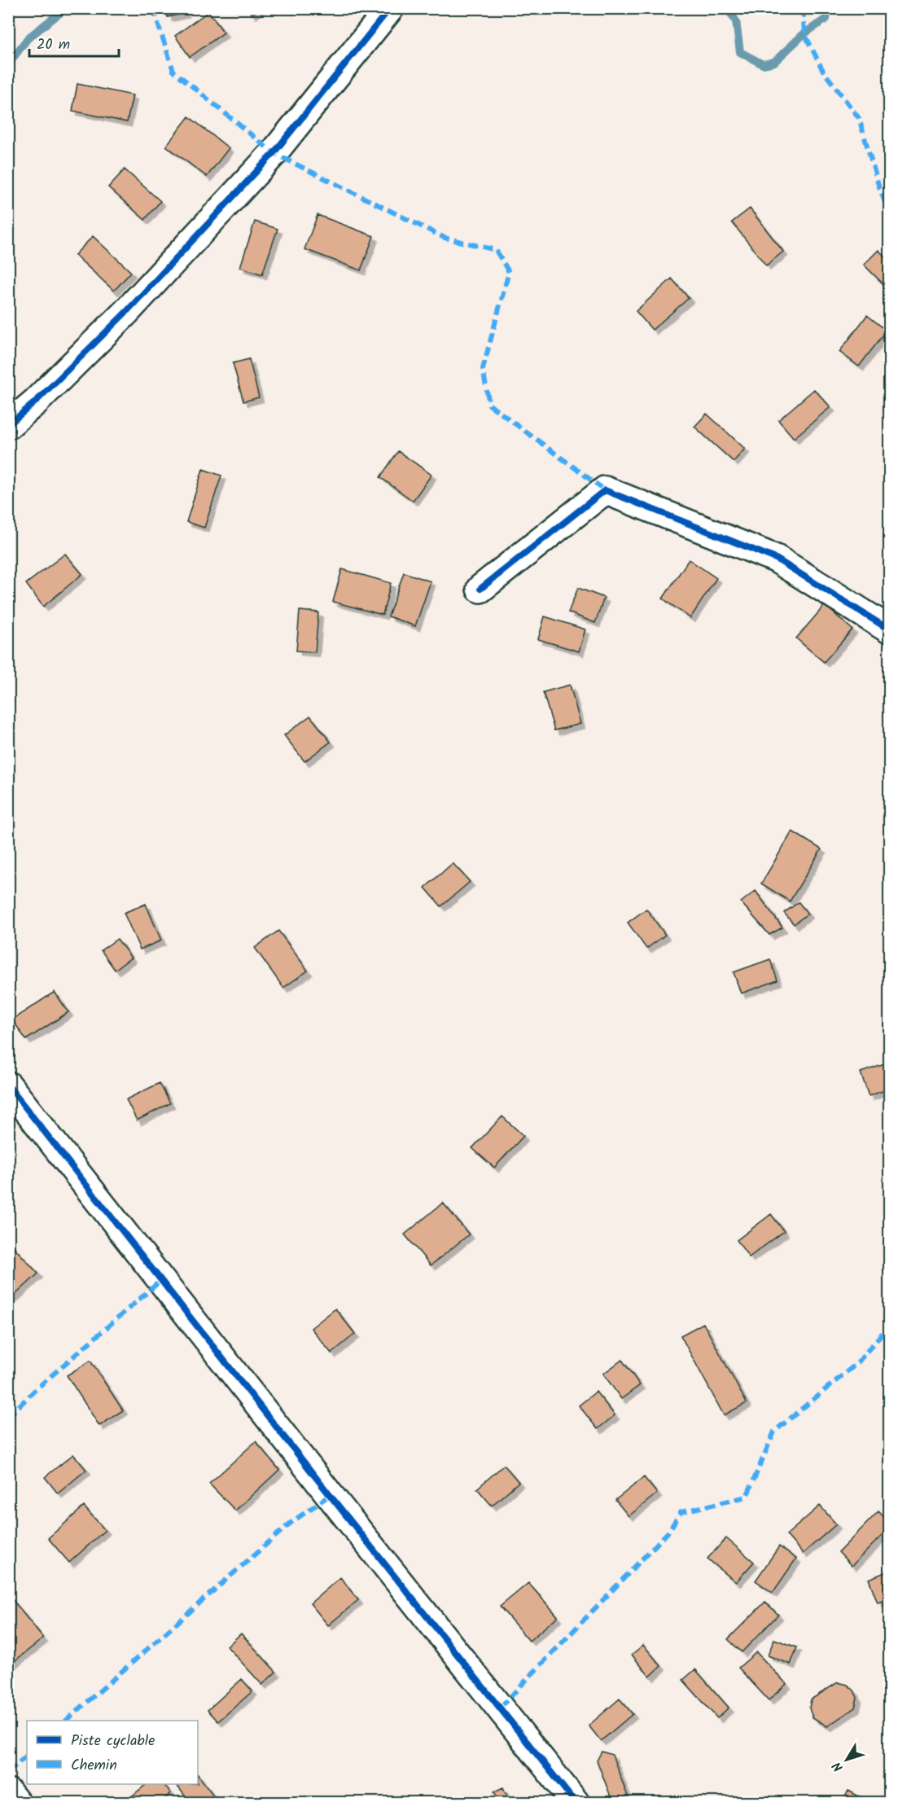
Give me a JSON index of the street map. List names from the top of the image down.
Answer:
{
  "legend": ["Piste cyclable", "Chemin"],
  "scale_bar": "20 m",
  "north": "bottom left"
}
